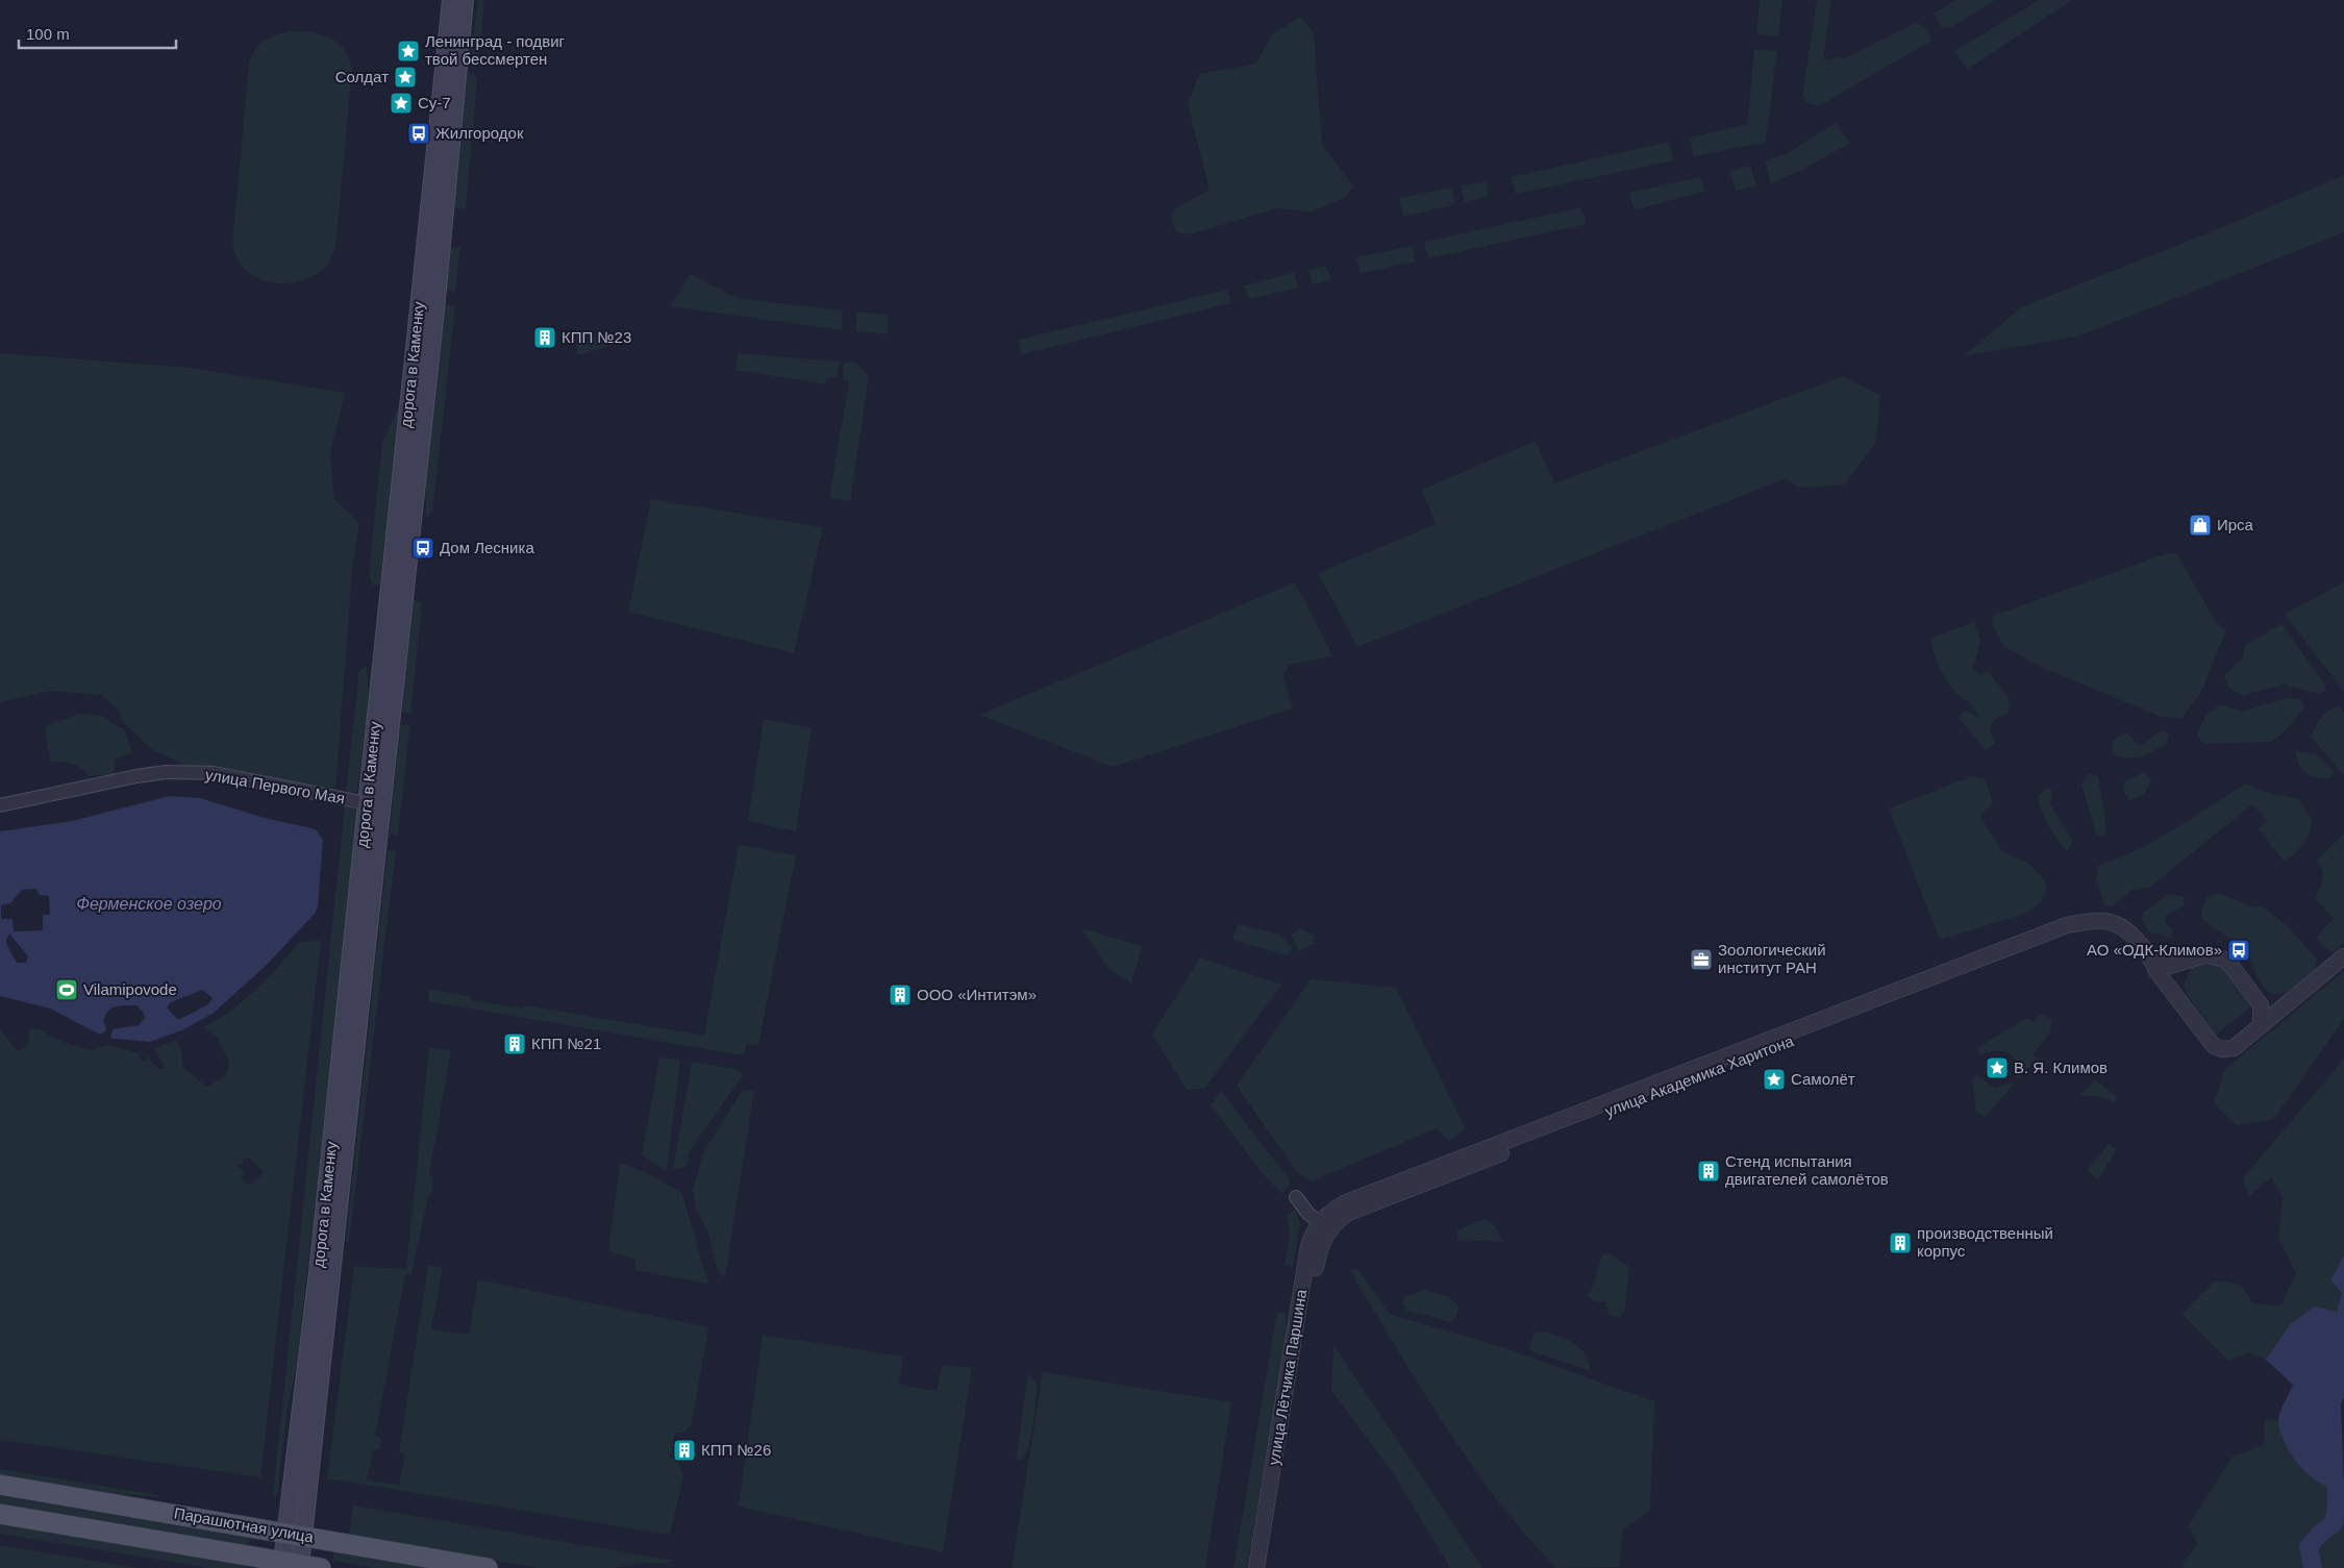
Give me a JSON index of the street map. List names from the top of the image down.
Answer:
{
  "streets": {
    "main road": ["дорога в Каменку", "Парашютная улица"],
    "street": ["улица Первого Мая", "улица Академика Харитона", "улица Лётчика Паршина"]
  },
  "crossings": [
    ["дорога в Каменку", "улица Первого Мая"],
    ["дорога в Каменку", "Парашютная улица"],
    ["улица Академика Харитона", "улица Лётчика Паршина"]
  ],
  "water": ["Ферменское озеро"],
  "places": {
    "place": [
      "Ленинград - подвиг твой бессмертен",
      "Солдат",
      "Су-7",
      "В. Я. Климов",
      "Самолёт"
    ],
    "bus stop": ["Жилгородок", "Дом Лесника", "АО «ОДК-Климов»"],
    "building": [
      "КПП №23",
      "ООО «Интитэм»",
      "КПП №21",
      "Стенд испытания двигателей самолётов",
      "производственный корпус",
      "КПП №26"
    ],
    "shop": ["Ирса"],
    "office": ["Зоологический институт РАН"],
    "sports": ["Vilamipovode"]
  },
  "scale_bar": "100 m"
}
